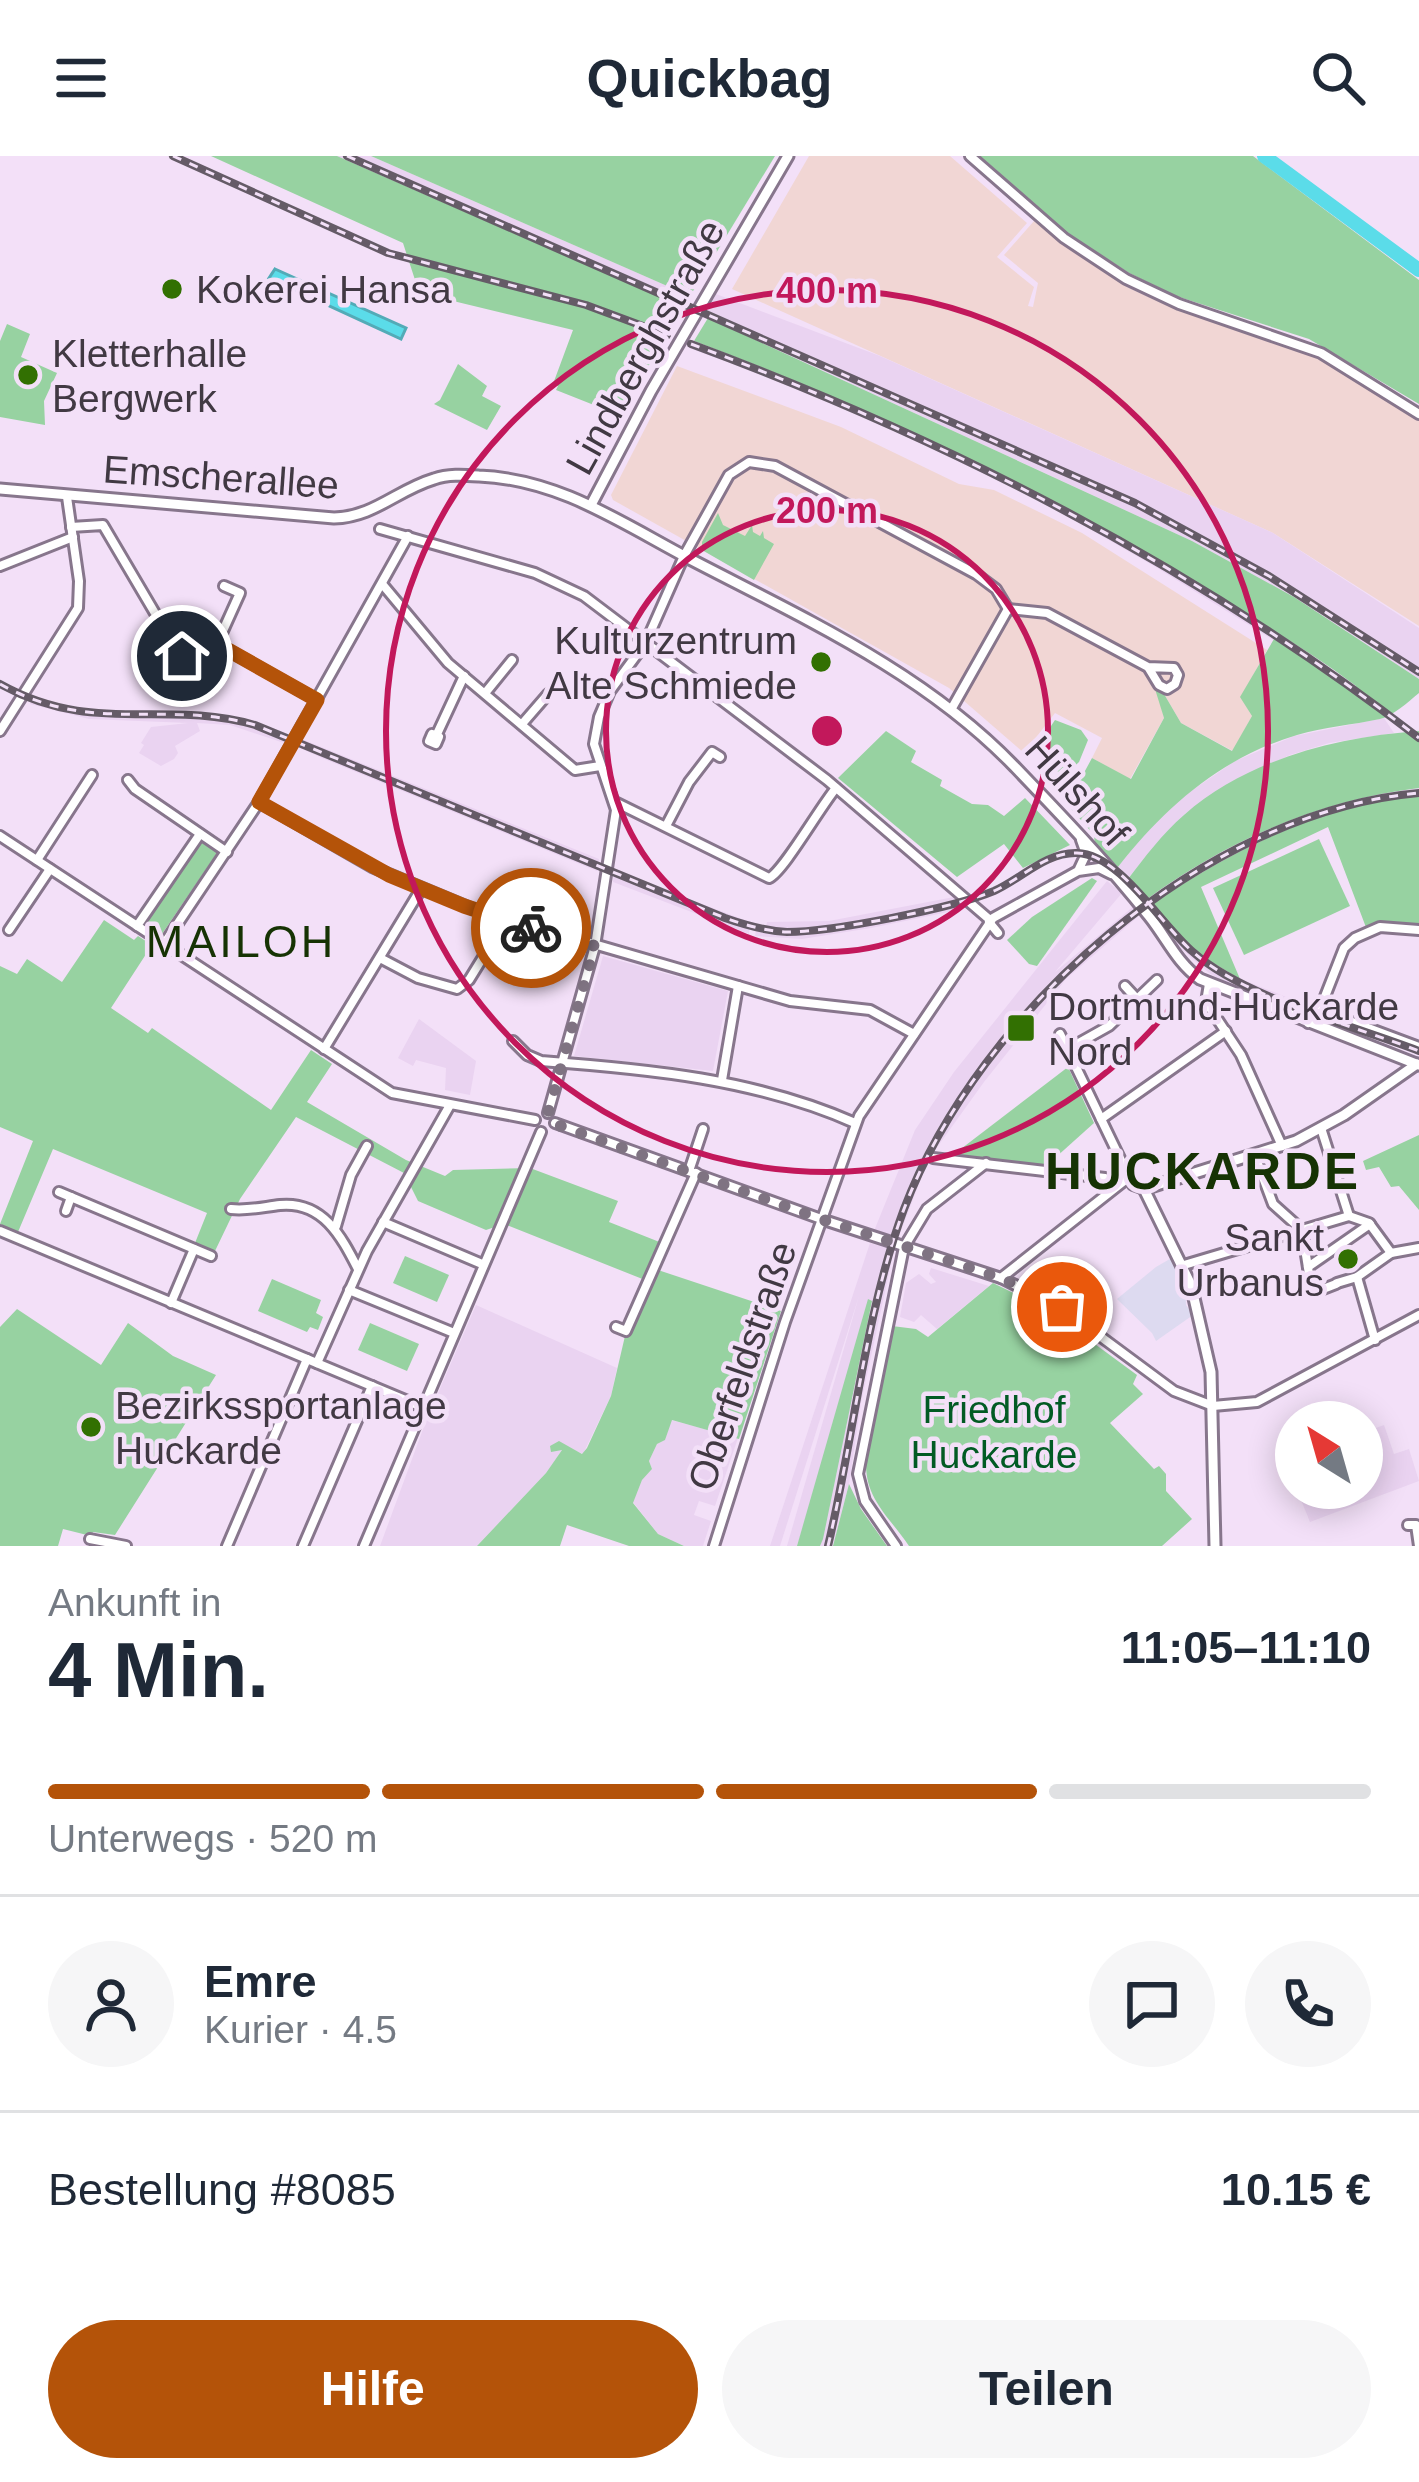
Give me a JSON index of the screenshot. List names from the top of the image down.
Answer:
{
  "streets": {
    "main road": ["Lindberghstraße", "Emscherallee", "Hülshof"],
    "street": ["Oberfeldstraße"]
  },
  "crossings": [
    ["Lindberghstraße", "Emscherallee"],
    ["Emscherallee", "Hülshof"]
  ],
  "districts": ["MAILOH", "HUCKARDE"],
  "parks": ["Friedhof Huckarde"],
  "places": {
    "other": [
      "Kokerei Hansa",
      "Kletterhalle Bergwerk",
      "Kulturzentrum Alte Schmiede",
      "Sankt Urbanus",
      "Bezirkssportanlage Huckarde"
    ],
    "transit": ["Dortmund-Huckarde Nord"]
  },
  "north": "top left",
  "page": {
    "header": "Quickbag",
    "heading": ["4 Min.", "Ankunft in", "11:05–11:10"],
    "panel": [
      "Emre",
      "Kurier · 4.5",
      "Bestellung #8085",
      "10.15 €"
    ],
    "bar": "Unterwegs · 520 m",
    "buttons": ["Hilfe", "Teilen"]
  },
  "rings": ["400 m", "200 m"]
}
